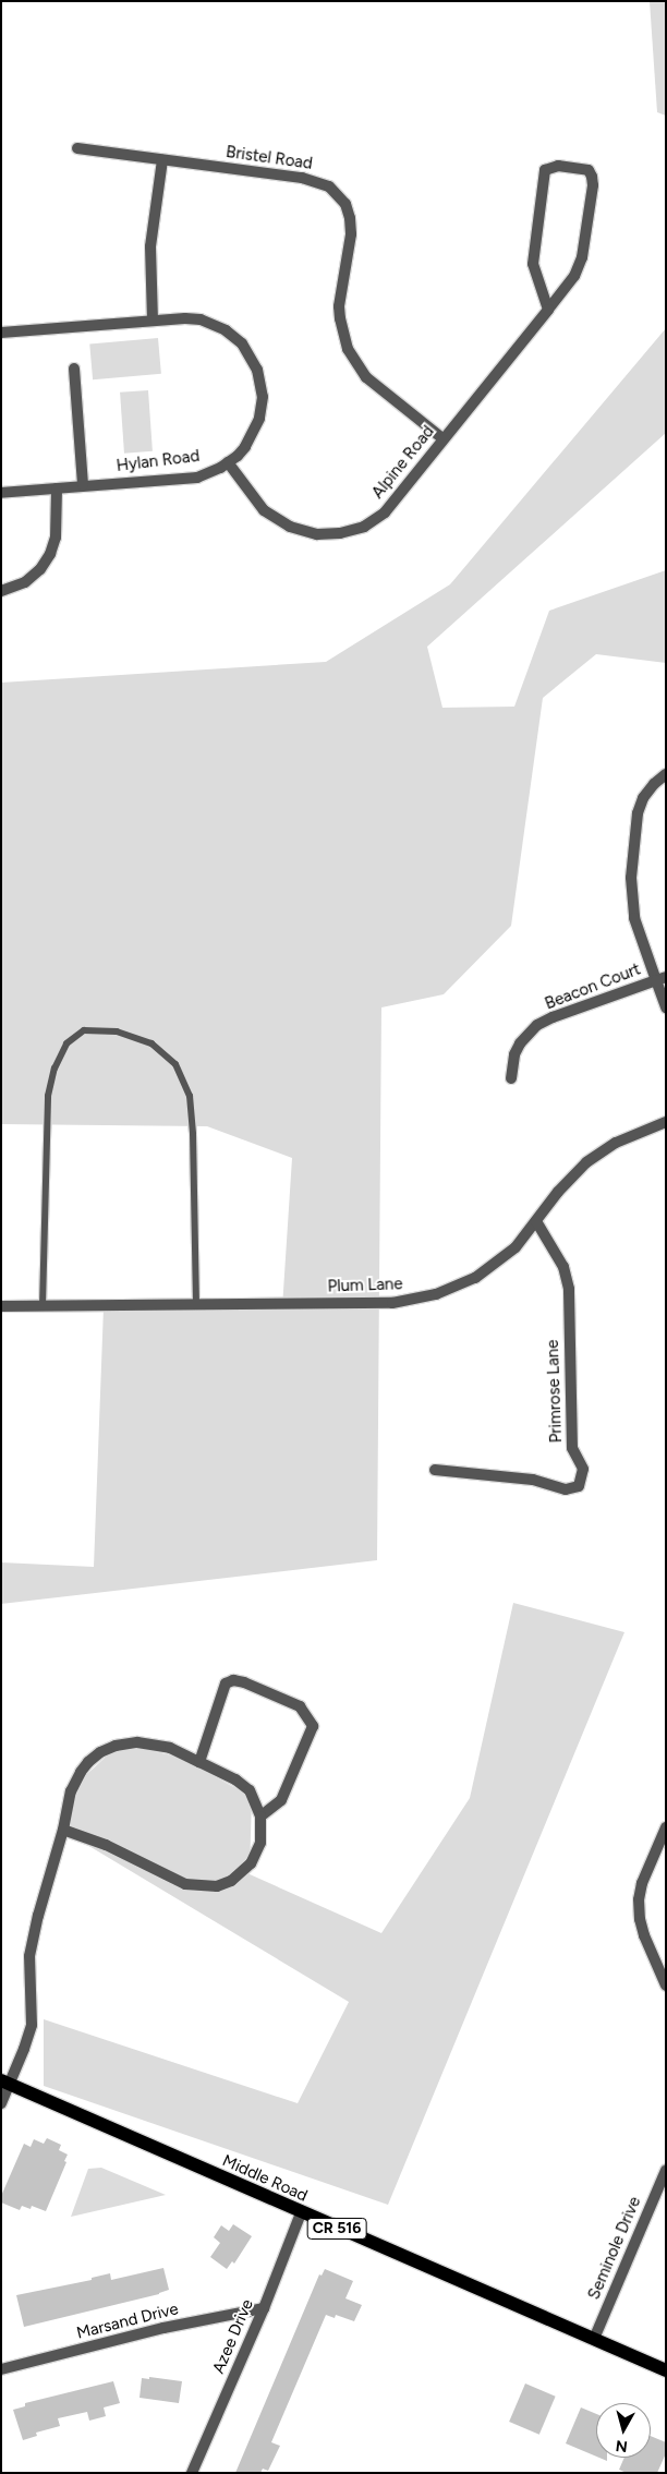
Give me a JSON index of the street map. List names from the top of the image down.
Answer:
{
  "streets": {
    "main road": ["Middle Road", "CR 516"],
    "street": [
      "Bristel Road",
      "Hylan Road",
      "Alpine Road",
      "Beacon Court",
      "Plum Lane",
      "Primrose Lane",
      "Seminole Drive",
      "Marsand Drive",
      "Azee Drive"
    ]
  },
  "crossings": [
    ["Bristel Road", "Alpine Road"],
    ["Hylan Road", "Alpine Road"],
    ["Plum Lane", "Primrose Lane"],
    ["Middle Road", "Seminole Drive"],
    ["Middle Road", "Azee Drive"],
    ["Marsand Drive", "Azee Drive"]
  ],
  "north": "bottom"
}
